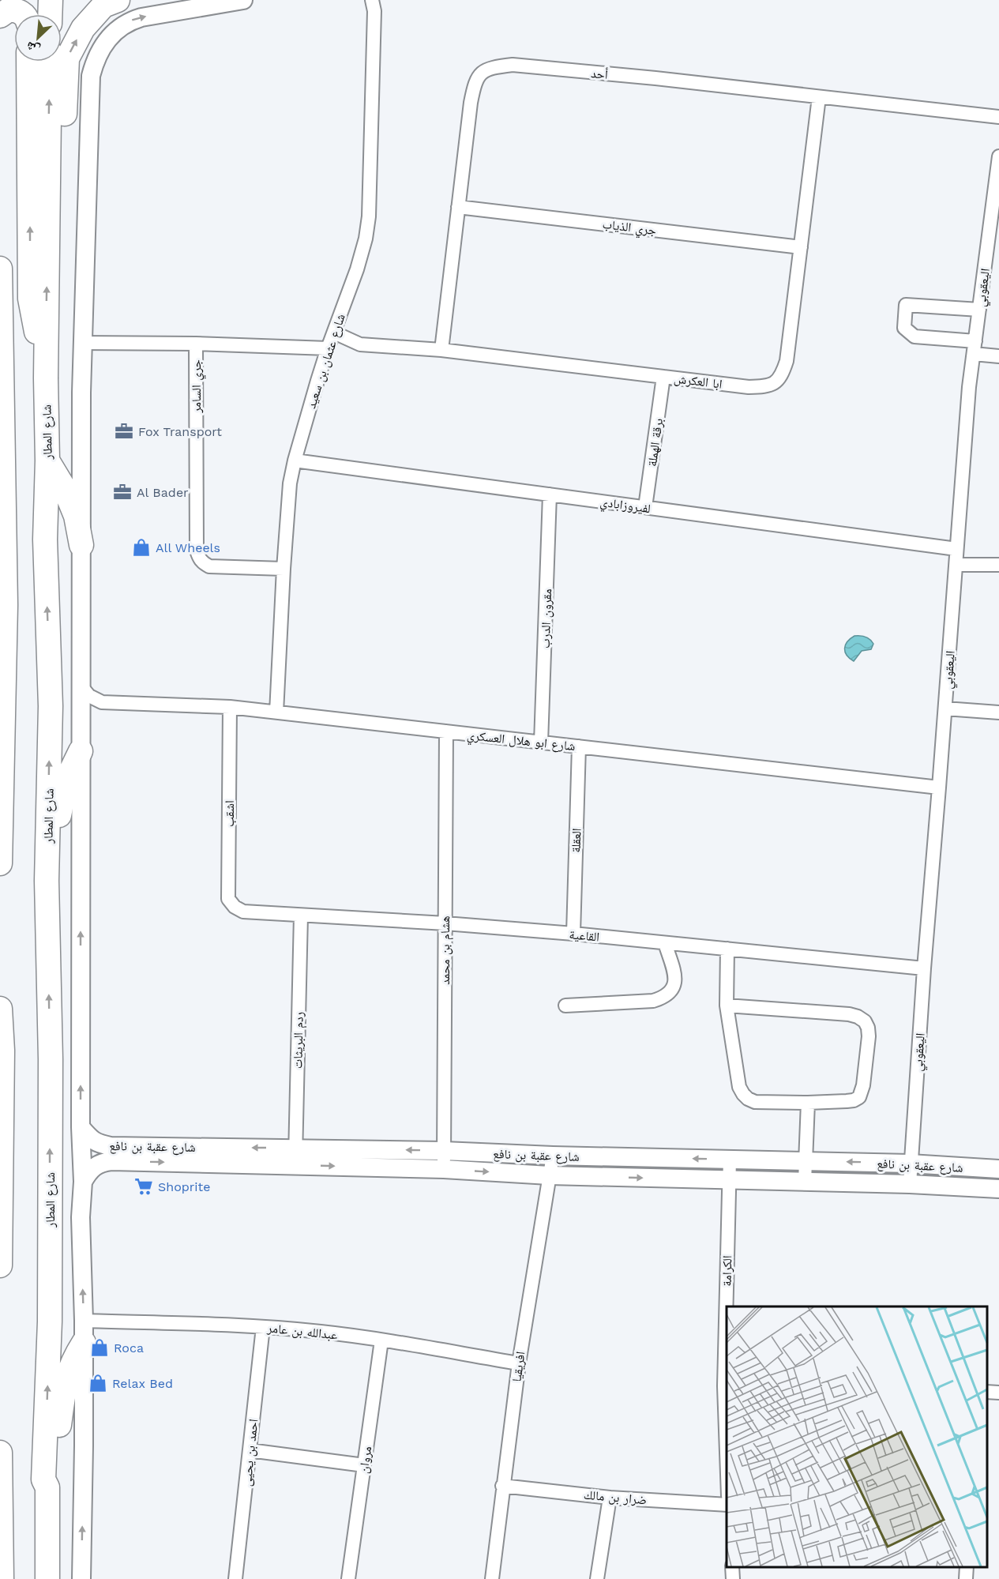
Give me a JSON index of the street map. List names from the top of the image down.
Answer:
{
  "streets": {
    "highway": ["شارع المطار"],
    "street": [
      "أحد",
      "جري الذياب",
      "اليعقوبي",
      "شارع عثمان بن سعيد",
      "ابا العكرش",
      "جري السامر",
      "برقة الهملة",
      "لفيروزابادي",
      "مقرون الدرب",
      "شارع ابو هلال العسكري",
      "اشقب",
      "العقلة",
      "القاعية",
      "هشام بن محمد",
      "ردم البريثات",
      "شارع عقبة بن نافع",
      "الكرامة",
      "عبدالله بن عامر",
      "افريقيا",
      "احمد بن يحيى",
      "مروان",
      "ضرار بن مالك"
    ]
  },
  "crossings": [
    ["أحد", "جري الذياب"],
    ["أحد", "ابا العكرش"],
    ["جري الذياب", "ابا العكرش"],
    ["اليعقوبي", "لفيروزابادي"],
    ["اليعقوبي", "شارع ابو هلال العسكري"],
    ["اليعقوبي", "القاعية"],
    ["اليعقوبي", "شارع عقبة بن نافع"],
    ["شارع عثمان بن سعيد", "ابا العكرش"],
    ["شارع عثمان بن سعيد", "جري السامر"],
    ["شارع عثمان بن سعيد", "لفيروزابادي"],
    ["شارع عثمان بن سعيد", "شارع ابو هلال العسكري"],
    ["ابا العكرش", "برقة الهملة"],
    ["برقة الهملة", "لفيروزابادي"],
    ["لفيروزابادي", "مقرون الدرب"],
    ["مقرون الدرب", "شارع ابو هلال العسكري"],
    ["شارع ابو هلال العسكري", "اشقب"],
    ["شارع ابو هلال العسكري", "العقلة"],
    ["شارع ابو هلال العسكري", "هشام بن محمد"],
    ["اشقب", "القاعية"],
    ["العقلة", "القاعية"],
    ["القاعية", "هشام بن محمد"],
    ["القاعية", "ردم البريثات"],
    ["هشام بن محمد", "شارع عقبة بن نافع"],
    ["ردم البريثات", "شارع عقبة بن نافع"],
    ["شارع عقبة بن نافع", "الكرامة"],
    ["شارع عقبة بن نافع", "افريقيا"],
    ["عبدالله بن عامر", "افريقيا"],
    ["عبدالله بن عامر", "احمد بن يحيى"],
    ["عبدالله بن عامر", "مروان"],
    ["افريقيا", "ضرار بن مالك"]
  ],
  "places": {
    "office": ["Fox Transport", "Al Bader"],
    "shop": ["All Wheels", "Roca", "Relax Bed"],
    "supermarket": ["Shoprite"]
  },
  "north": "bottom left"
}
